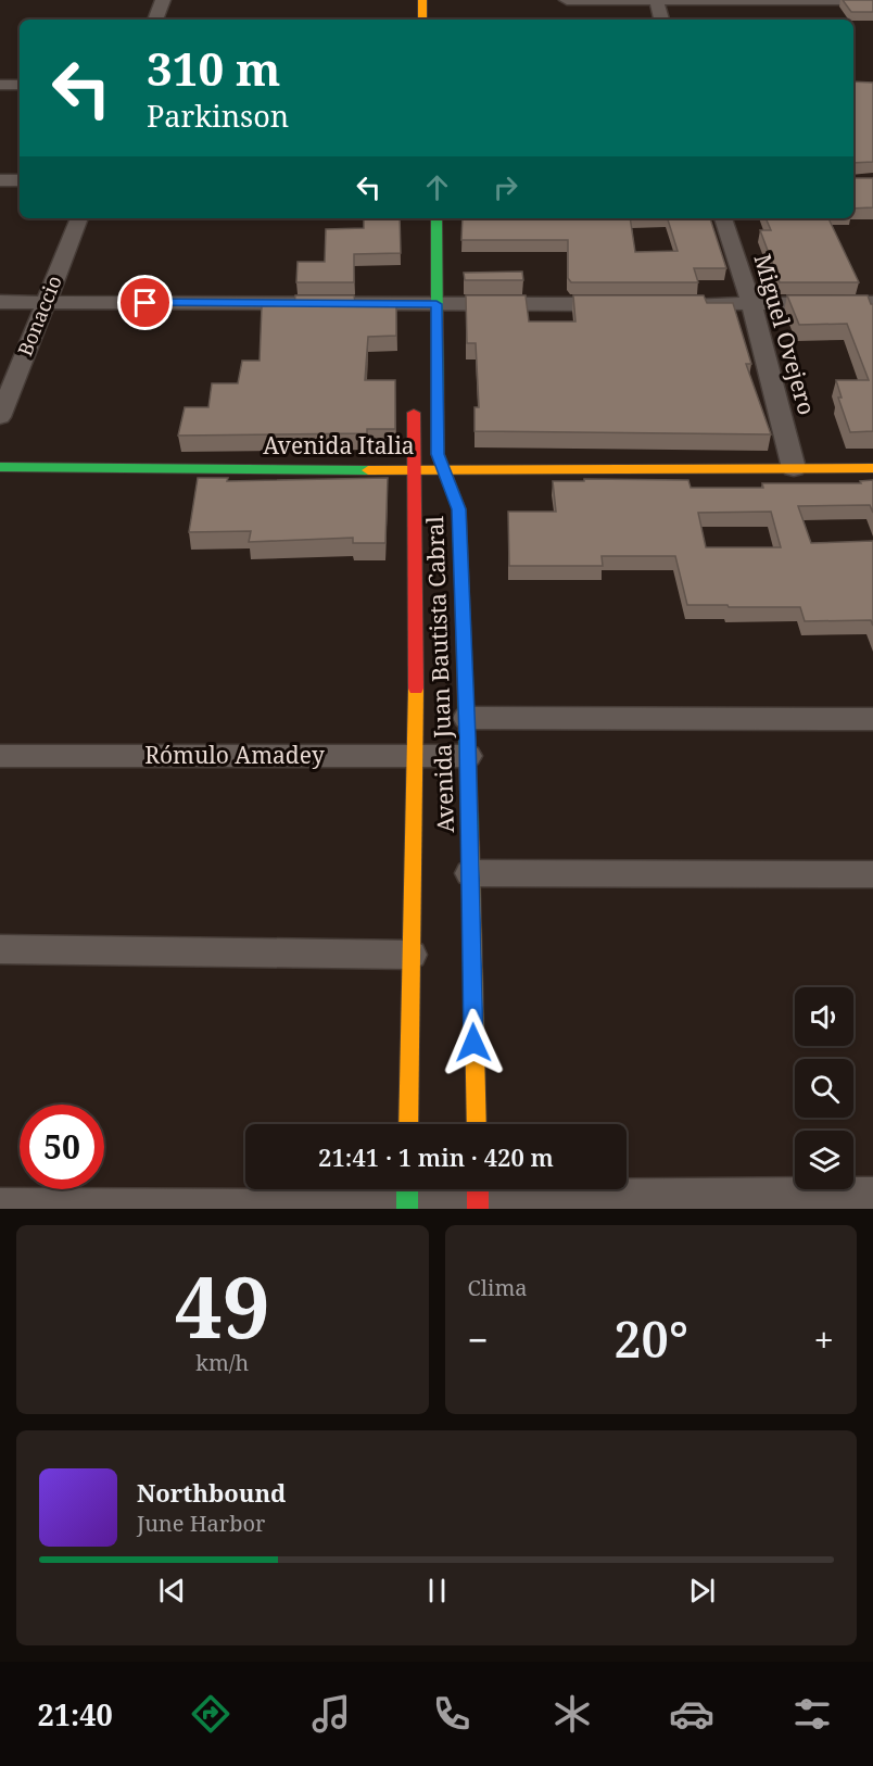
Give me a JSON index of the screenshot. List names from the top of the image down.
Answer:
{
  "streets": {
    "main road": ["Avenida Italia", "Avenida Juan Bautista Cabral"],
    "street": ["Bonaccio", "Miguel Ovejero", "Rómulo Amadey"]
  },
  "crossings": [
    ["Miguel Ovejero", "Avenida Italia"],
    ["Avenida Italia", "Avenida Juan Bautista Cabral"],
    ["Avenida Juan Bautista Cabral", "Rómulo Amadey"]
  ],
  "page": {
    "turn": ["310 m", "Parkinson"],
    "limit": "50",
    "trip": "21:41 · 1 min · 420 m",
    "tile": [
      ["49", "km/h"],
      "Clima"
    ],
    "heat": ["−", "20°", "+"],
    "song": ["Northbound", "June Harbor"],
    "tabs": "21:40"
  }
}
